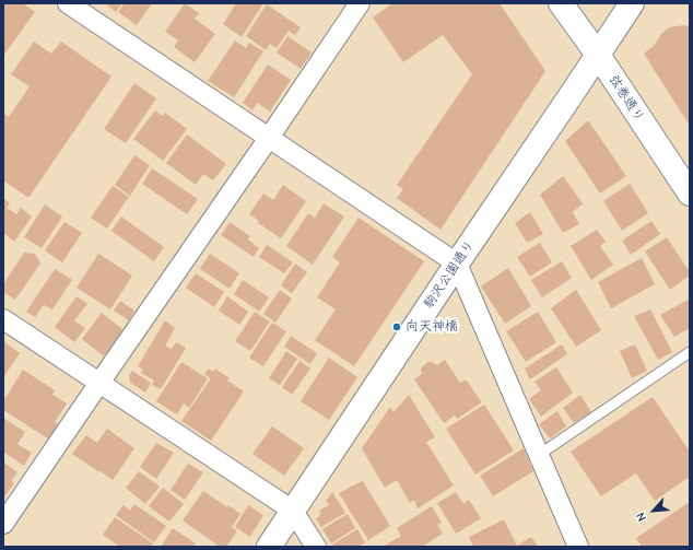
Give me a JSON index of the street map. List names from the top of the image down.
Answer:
{
  "streets": {
    "street": ["弦巻通り", "駒沢公園通り"]
  },
  "crossings": [
    ["弦巻通り", "駒沢公園通り"]
  ],
  "places": ["向天神橋"],
  "north": "bottom left"
}
